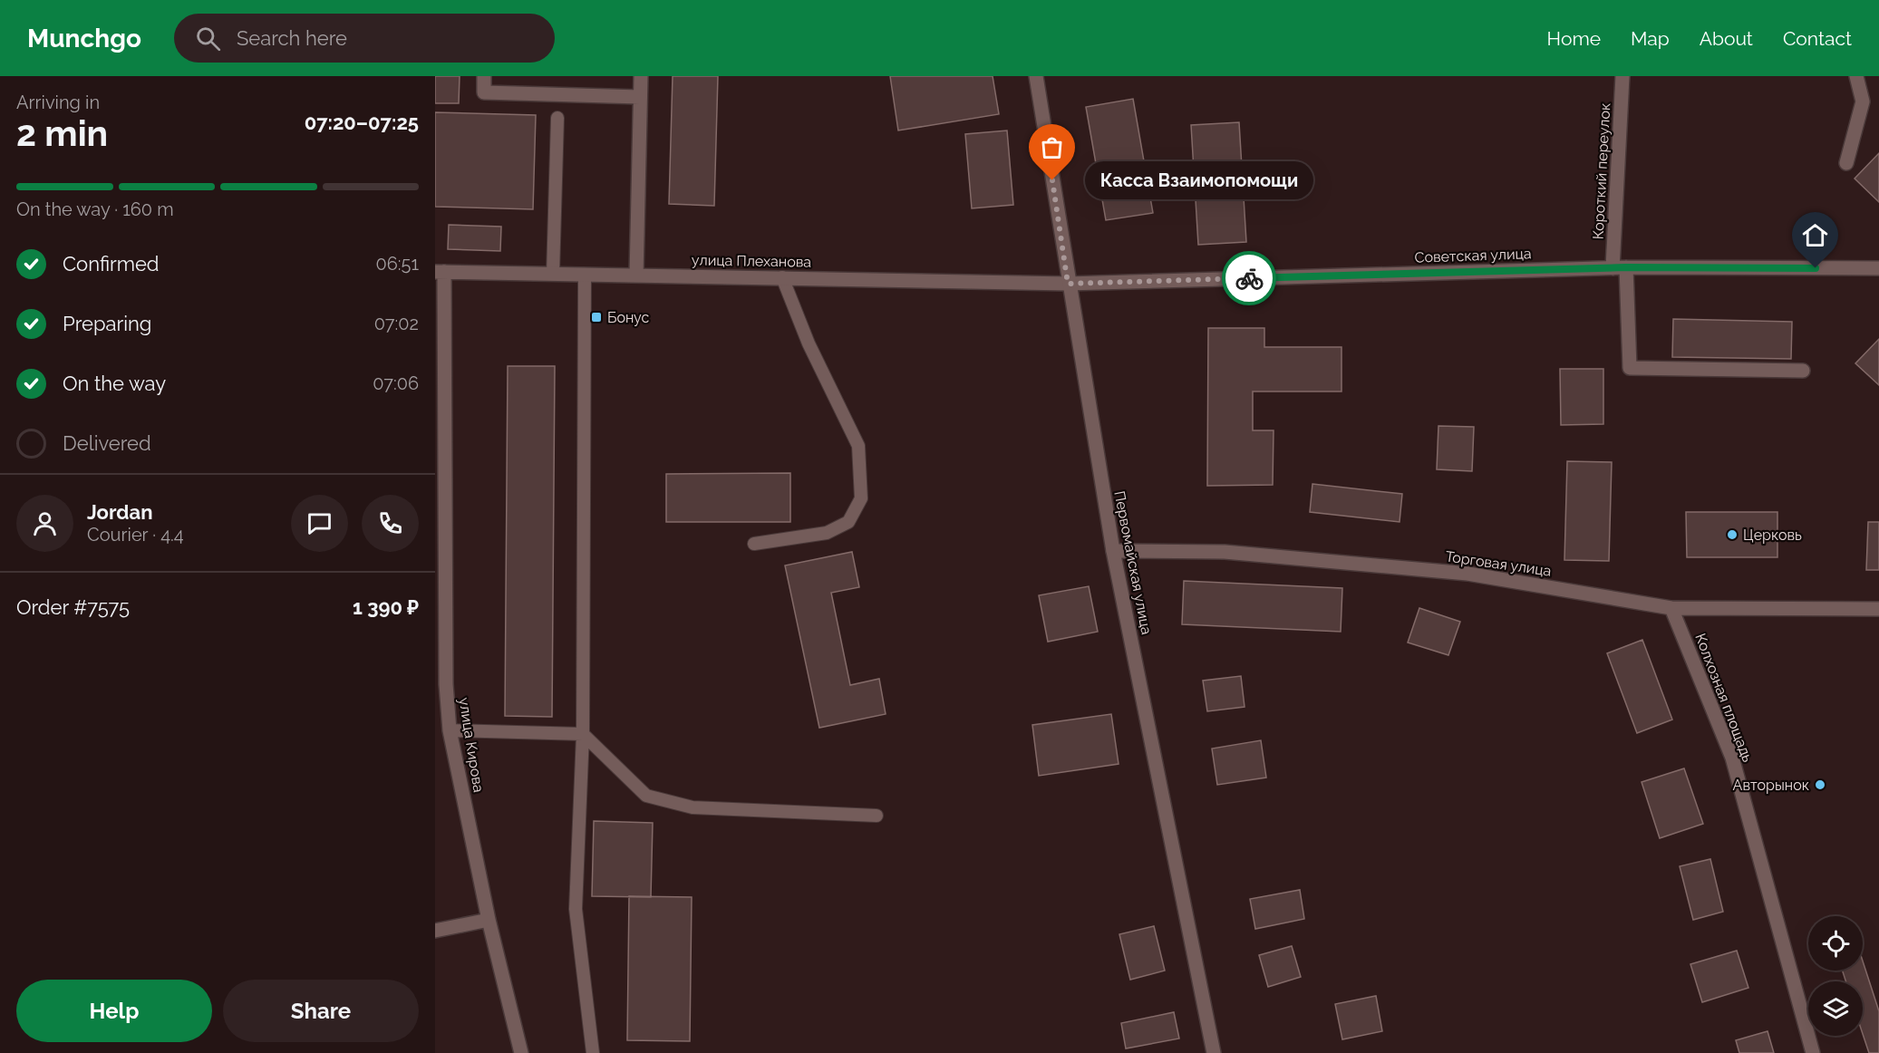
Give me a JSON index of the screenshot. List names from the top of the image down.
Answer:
{
  "streets": {
    "street": [
      "Короткий переулок",
      "Советская улица",
      "улица Плеханова",
      "Первомайская улица",
      "Торговая улица",
      "Колхозная площадь",
      "улица Кирова"
    ]
  },
  "crossings": [
    ["Короткий переулок", "Советская улица"],
    ["Советская улица", "улица Плеханова"],
    ["Советская улица", "Первомайская улица"],
    ["улица Плеханова", "Первомайская улица"],
    ["улица Плеханова", "улица Кирова"],
    ["Первомайская улица", "Торговая улица"],
    ["Торговая улица", "Колхозная площадь"]
  ],
  "places": {
    "other": ["Касса Взаимопомощи", "Церковь", "Авторынок"],
    "transit": ["Бонус"]
  },
  "page": {
    "header": "Munchgo",
    "search": "Search here",
    "nav": [
      "Home",
      "Map",
      "About",
      "Contact"
    ],
    "heading": ["2 min", "Arriving in", "07:20–07:25"],
    "panel": [
      "Jordan",
      "Courier · 4.4",
      "Order #7575",
      "1 390 ₽"
    ],
    "bubble": "Касса Взаимопомощи",
    "bar": "On the way · 160 m",
    "list": [
      ["Confirmed", "06:51"],
      ["Preparing", "07:02"],
      ["On the way", "07:06"],
      "Delivered"
    ],
    "buttons": ["Help", "Share"]
  }
}
